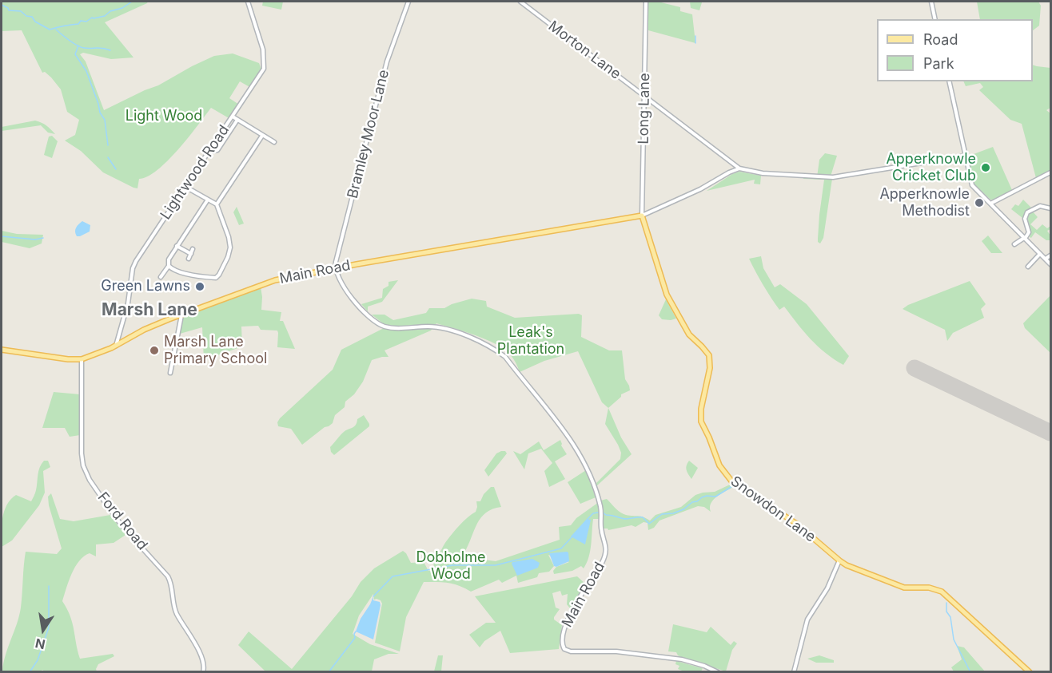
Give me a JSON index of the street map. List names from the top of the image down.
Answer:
{
  "streets": {
    "main road": ["Main Road", "Snowdon Lane"],
    "street": [
      "Morton Lane",
      "Long Lane",
      "Bramley Moor Lane",
      "Lightwood Road",
      "Ford Road"
    ]
  },
  "crossings": [
    ["Morton Lane", "Long Lane"],
    ["Long Lane", "Main Road"],
    ["Long Lane", "Snowdon Lane"],
    ["Bramley Moor Lane", "Main Road"],
    ["Lightwood Road", "Main Road"],
    ["Main Road", "Snowdon Lane"],
    ["Main Road", "Ford Road"]
  ],
  "districts": ["Marsh Lane"],
  "parks": ["Light Wood", "Leak's Plantation", "Dobholme Wood"],
  "places": [
    "Apperknowle Cricket Club",
    "Apperknowle Methodist",
    "Green Lawns",
    "Marsh Lane Primary School"
  ],
  "legend": ["Road", "Park"],
  "north": "bottom"
}
